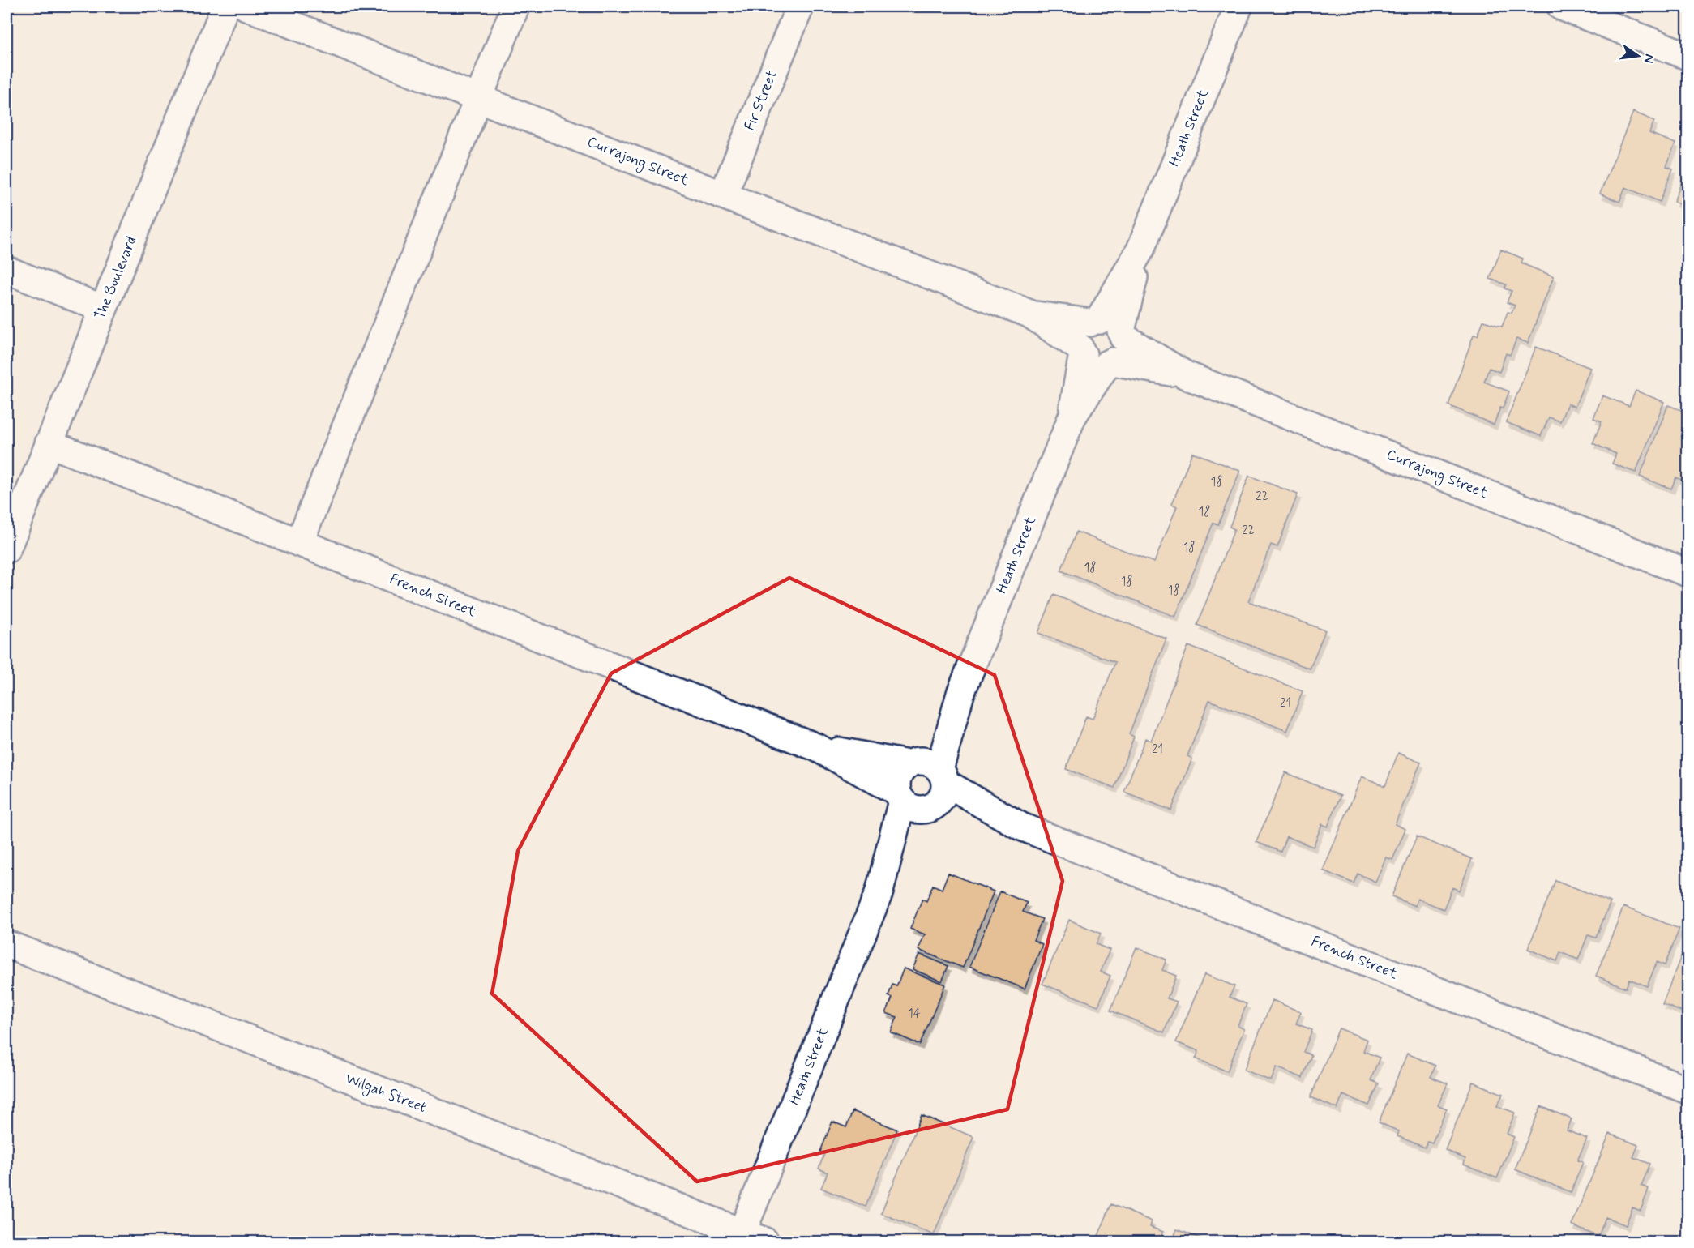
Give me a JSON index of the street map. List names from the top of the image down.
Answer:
{
  "streets": {
    "street": [
      "Fir Street",
      "Heath Street",
      "Currajong Street",
      "The Boulevard",
      "French Street",
      "Wilgah Street"
    ]
  },
  "crossings": [
    ["Fir Street", "Currajong Street"],
    ["Heath Street", "Currajong Street"],
    ["Heath Street", "French Street"],
    ["Heath Street", "Wilgah Street"],
    ["The Boulevard", "French Street"]
  ],
  "house_numbers": [
    "18",
    "22",
    "18",
    "22",
    "18",
    "18",
    "18",
    "18",
    "21",
    "21",
    "14"
  ],
  "north": "right"
}
